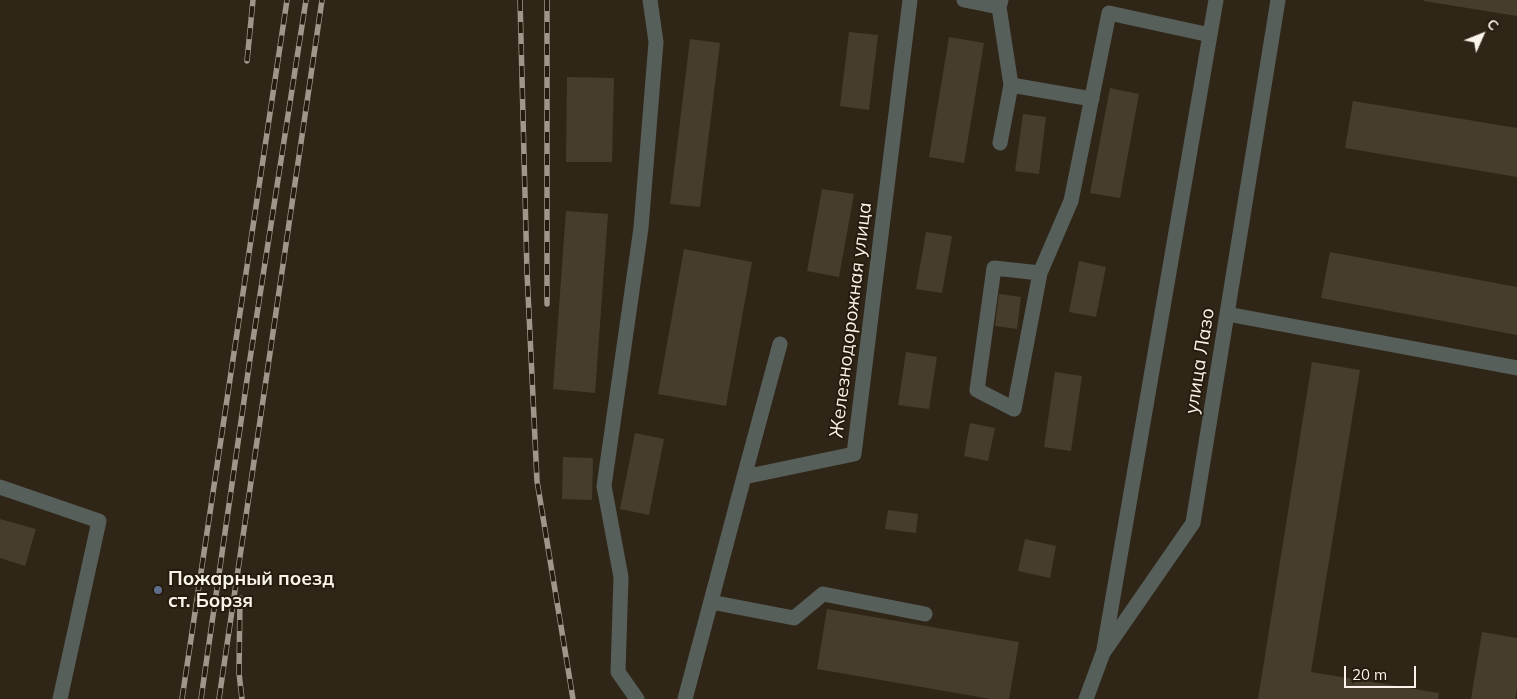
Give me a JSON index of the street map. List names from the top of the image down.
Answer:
{
  "streets": {
    "street": ["Железнодорожная улица", "улица Лазо"]
  },
  "places": ["Пожарный поезд ст. Борзя"],
  "scale_bar": "20 m",
  "north": "top right"
}
